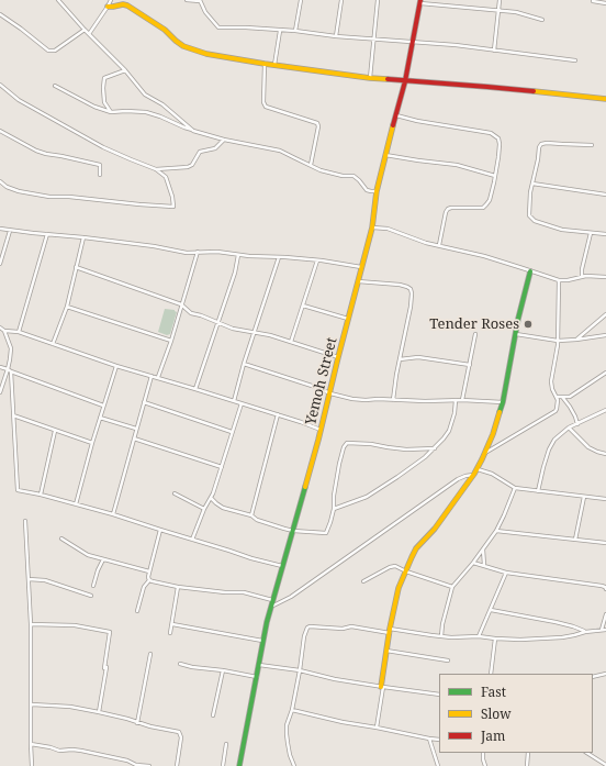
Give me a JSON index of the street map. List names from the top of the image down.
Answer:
{
  "streets": {
    "street": ["Yemoh Street"]
  },
  "places": ["Tender Roses"],
  "legend": ["Fast", "Slow", "Jam"]
}
